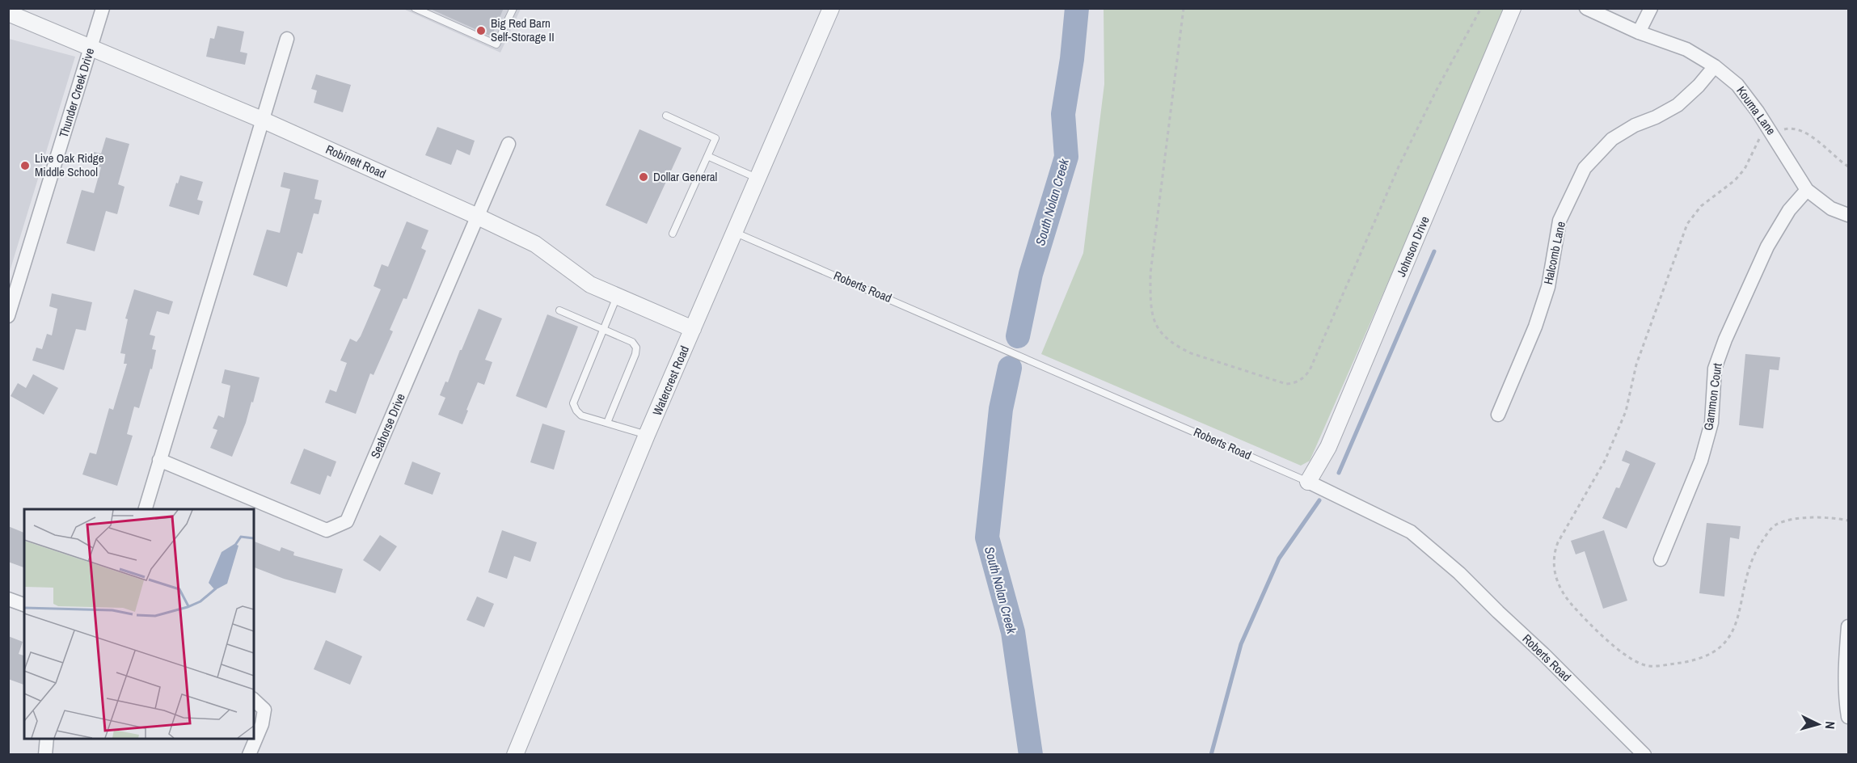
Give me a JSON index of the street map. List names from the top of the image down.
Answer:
{
  "streets": {
    "street": [
      "Thunder Creek Drive",
      "Kouma Lane",
      "Robinett Road",
      "Johnson Drive",
      "Halcomb Lane",
      "Roberts Road",
      "Watercrest Road",
      "Gammon Court",
      "Seahorse Drive"
    ]
  },
  "crossings": [
    ["Thunder Creek Drive", "Robinett Road"],
    ["Kouma Lane", "Halcomb Lane"],
    ["Kouma Lane", "Gammon Court"],
    ["Robinett Road", "Watercrest Road"],
    ["Robinett Road", "Seahorse Drive"],
    ["Johnson Drive", "Roberts Road"],
    ["Roberts Road", "Watercrest Road"]
  ],
  "water": ["South Nolan Creek"],
  "places": ["Big Red Barn Self-Storage II", "Live Oak Ridge Middle School", "Dollar General"],
  "north": "right"
}
